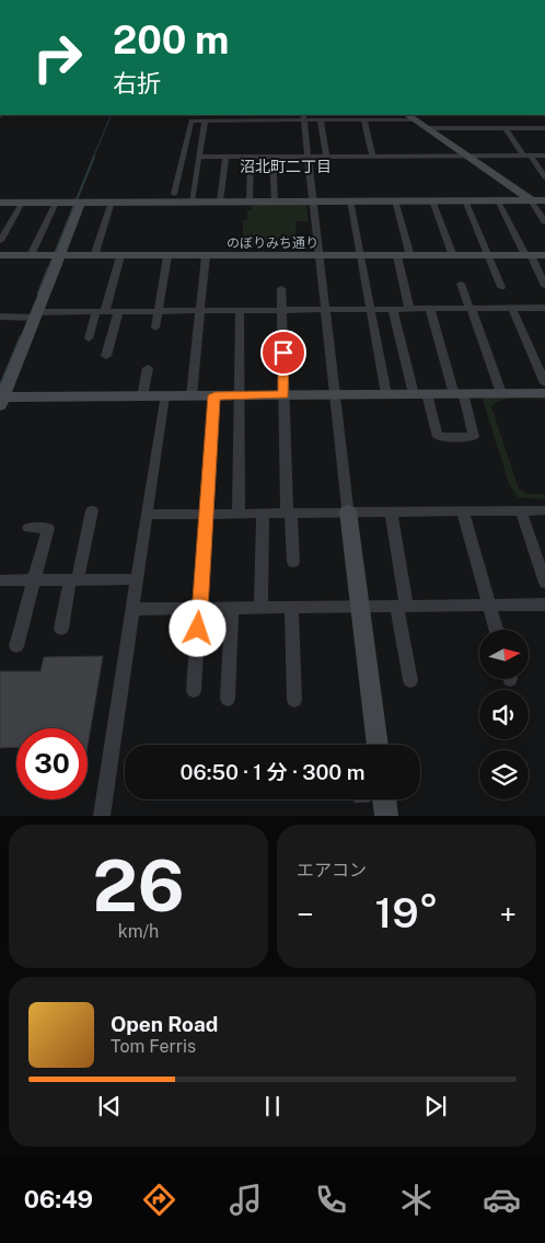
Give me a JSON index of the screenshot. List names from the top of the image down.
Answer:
{
  "streets": {
    "street": ["のぼりみち通り"]
  },
  "districts": ["沼北町二丁目"],
  "north": "right",
  "page": {
    "turn": ["200 m", "右折"],
    "limit": "30",
    "trip": "06:50 · 1 分 · 300 m",
    "tile": [
      ["26", "km/h"],
      "エアコン"
    ],
    "heat": ["−", "19°", "+"],
    "song": ["Open Road", "Tom Ferris"],
    "tabs": "06:49"
  }
}
